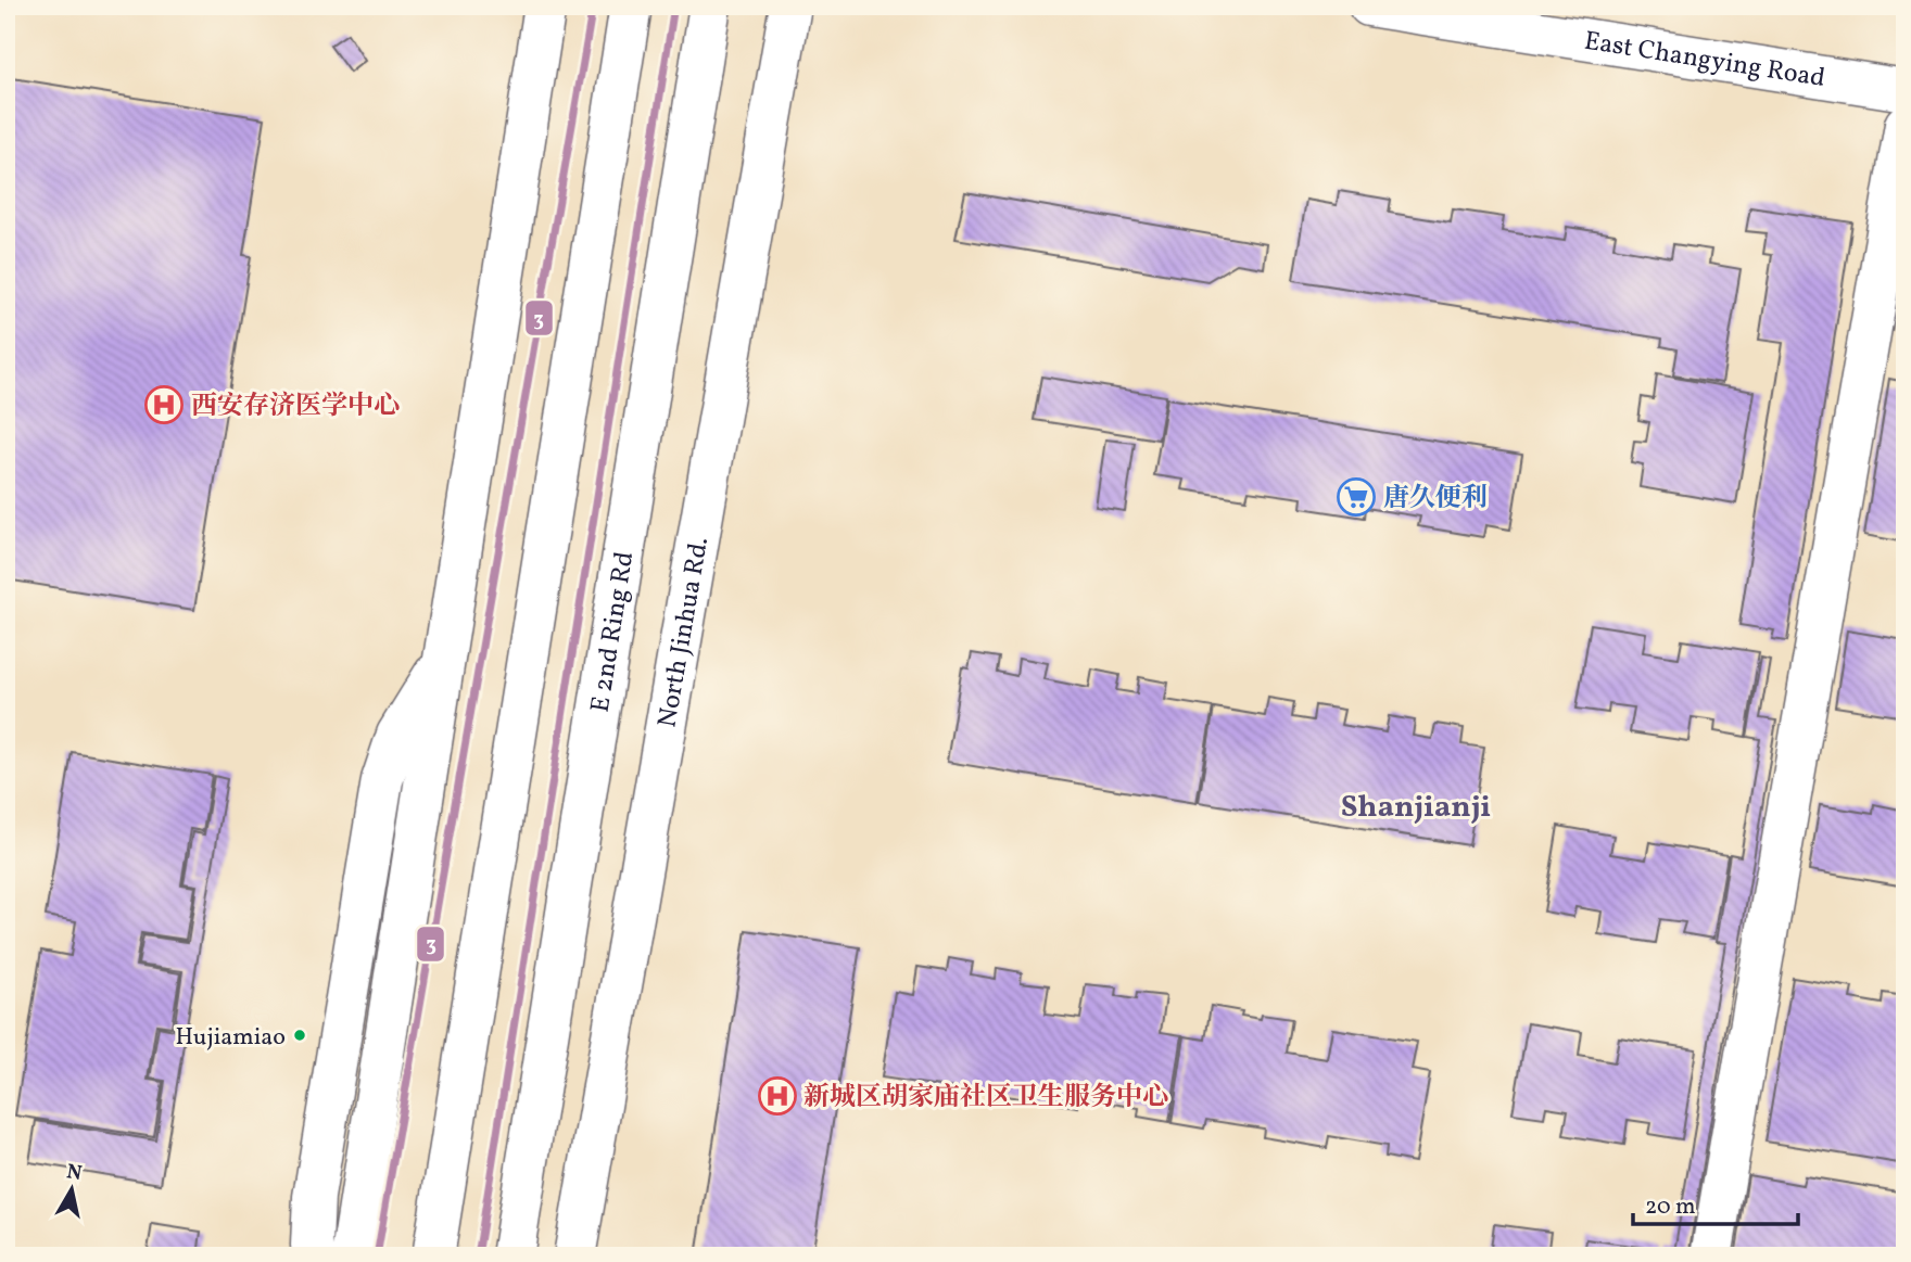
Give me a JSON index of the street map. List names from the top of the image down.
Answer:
{
  "streets": {
    "main road": ["East Changying Road", "E 2nd Ring Rd", "North Jinhua Rd."]
  },
  "districts": ["Shanjianji"],
  "places": {
    "hospital": ["西安存济医学中心", "新城区胡家庙社区卫生服务中心"],
    "supermarket": ["唐久便利"],
    "other": ["Hujiamiao"]
  },
  "lines": ["transit line 3"],
  "scale_bar": "20 m",
  "north": "top"
}
